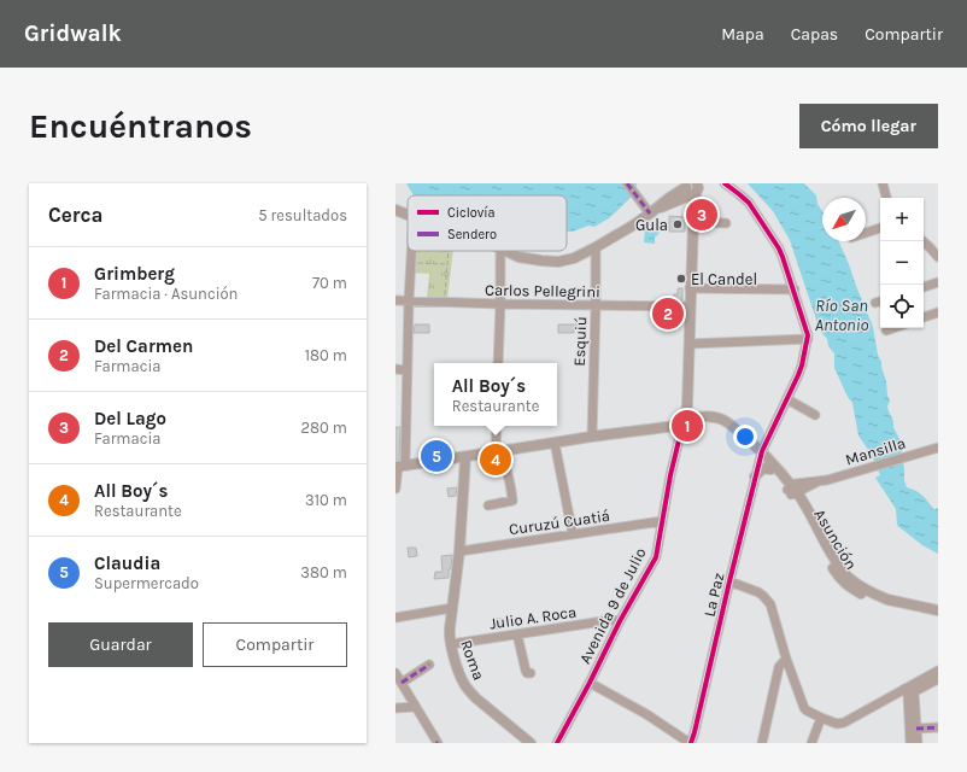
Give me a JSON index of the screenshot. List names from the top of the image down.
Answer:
{
  "streets": {
    "main road": ["Asunción", "Roma"],
    "street": [
      "Carlos Pellegrini",
      "Esquiú",
      "Mansilla",
      "Curuzú Cuatiá",
      "La Paz",
      "Avenida 9 de Julio",
      "Julio A. Roca"
    ]
  },
  "crossings": [
    ["Carlos Pellegrini", "Esquiú"],
    ["Esquiú", "Asunción"],
    ["Mansilla", "Asunción"],
    ["Curuzú Cuatiá", "Avenida 9 de Julio"],
    ["Curuzú Cuatiá", "Roma"],
    ["Asunción", "La Paz"],
    ["Asunción", "Avenida 9 de Julio"],
    ["Asunción", "Roma"],
    ["Avenida 9 de Julio", "Julio A. Roca"],
    ["Julio A. Roca", "Roma"]
  ],
  "water": ["Río San Antonio"],
  "places": ["Gula", "El Candel"],
  "legend": ["Ciclovía", "Sendero"],
  "north": "bottom left",
  "page": {
    "header": "Gridwalk",
    "nav": ["Mapa", "Capas", "Compartir"],
    "buttons": [
      "Cómo llegar",
      ["Guardar", "Compartir"]
    ],
    "title": "Encuéntranos",
    "heading": ["Cerca", "5 resultados"],
    "pins": [
      "3",
      "2",
      "1",
      "5",
      "4"
    ],
    "map_buttons": ["+", "−"],
    "list": [
      {
        "mark": "1",
        "name": "Grimberg",
        "note": "Farmacia · Asunción",
        "value": "70 m"
      },
      {
        "mark": "2",
        "name": "Del Carmen",
        "note": "Farmacia",
        "value": "180 m"
      },
      {
        "mark": "3",
        "name": "Del Lago",
        "note": "Farmacia",
        "value": "280 m"
      },
      {
        "mark": "4",
        "name": "All Boy´s",
        "note": "Restaurante",
        "value": "310 m"
      },
      {
        "mark": "5",
        "name": "Claudia",
        "note": "Supermercado",
        "value": "380 m"
      }
    ],
    "popup": ["All Boy´s", "Restaurante"]
  }
}
